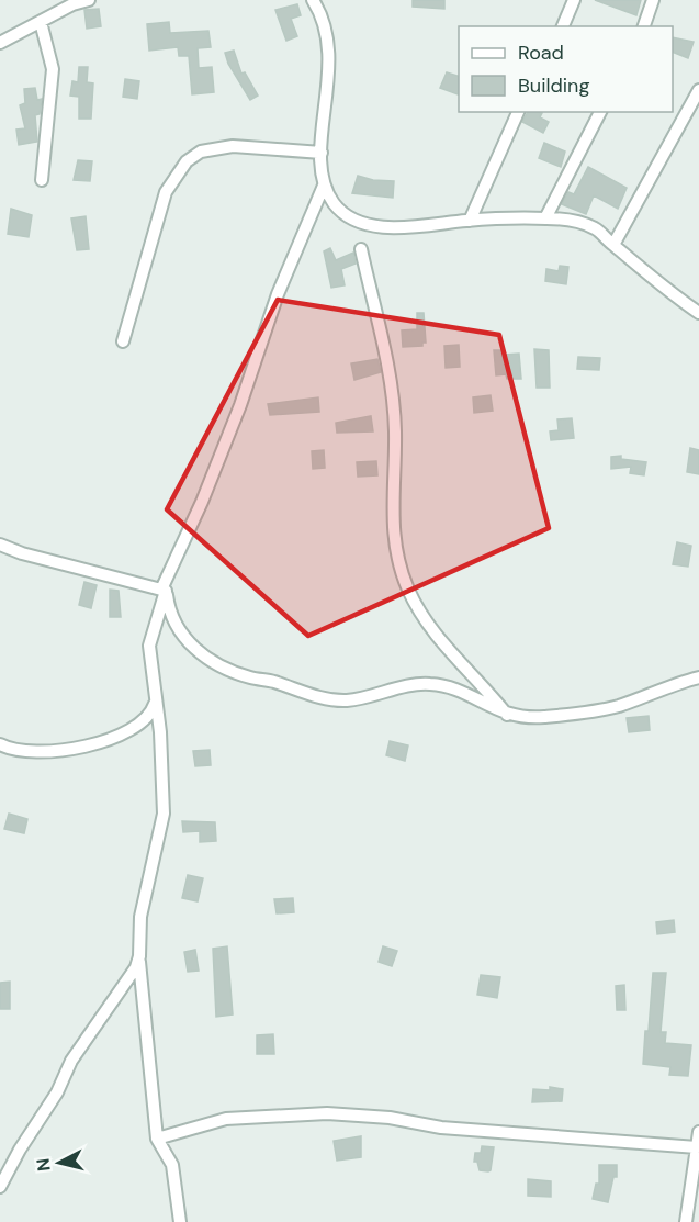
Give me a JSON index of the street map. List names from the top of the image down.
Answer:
{
  "legend": ["Road", "Building"],
  "north": "left"
}
